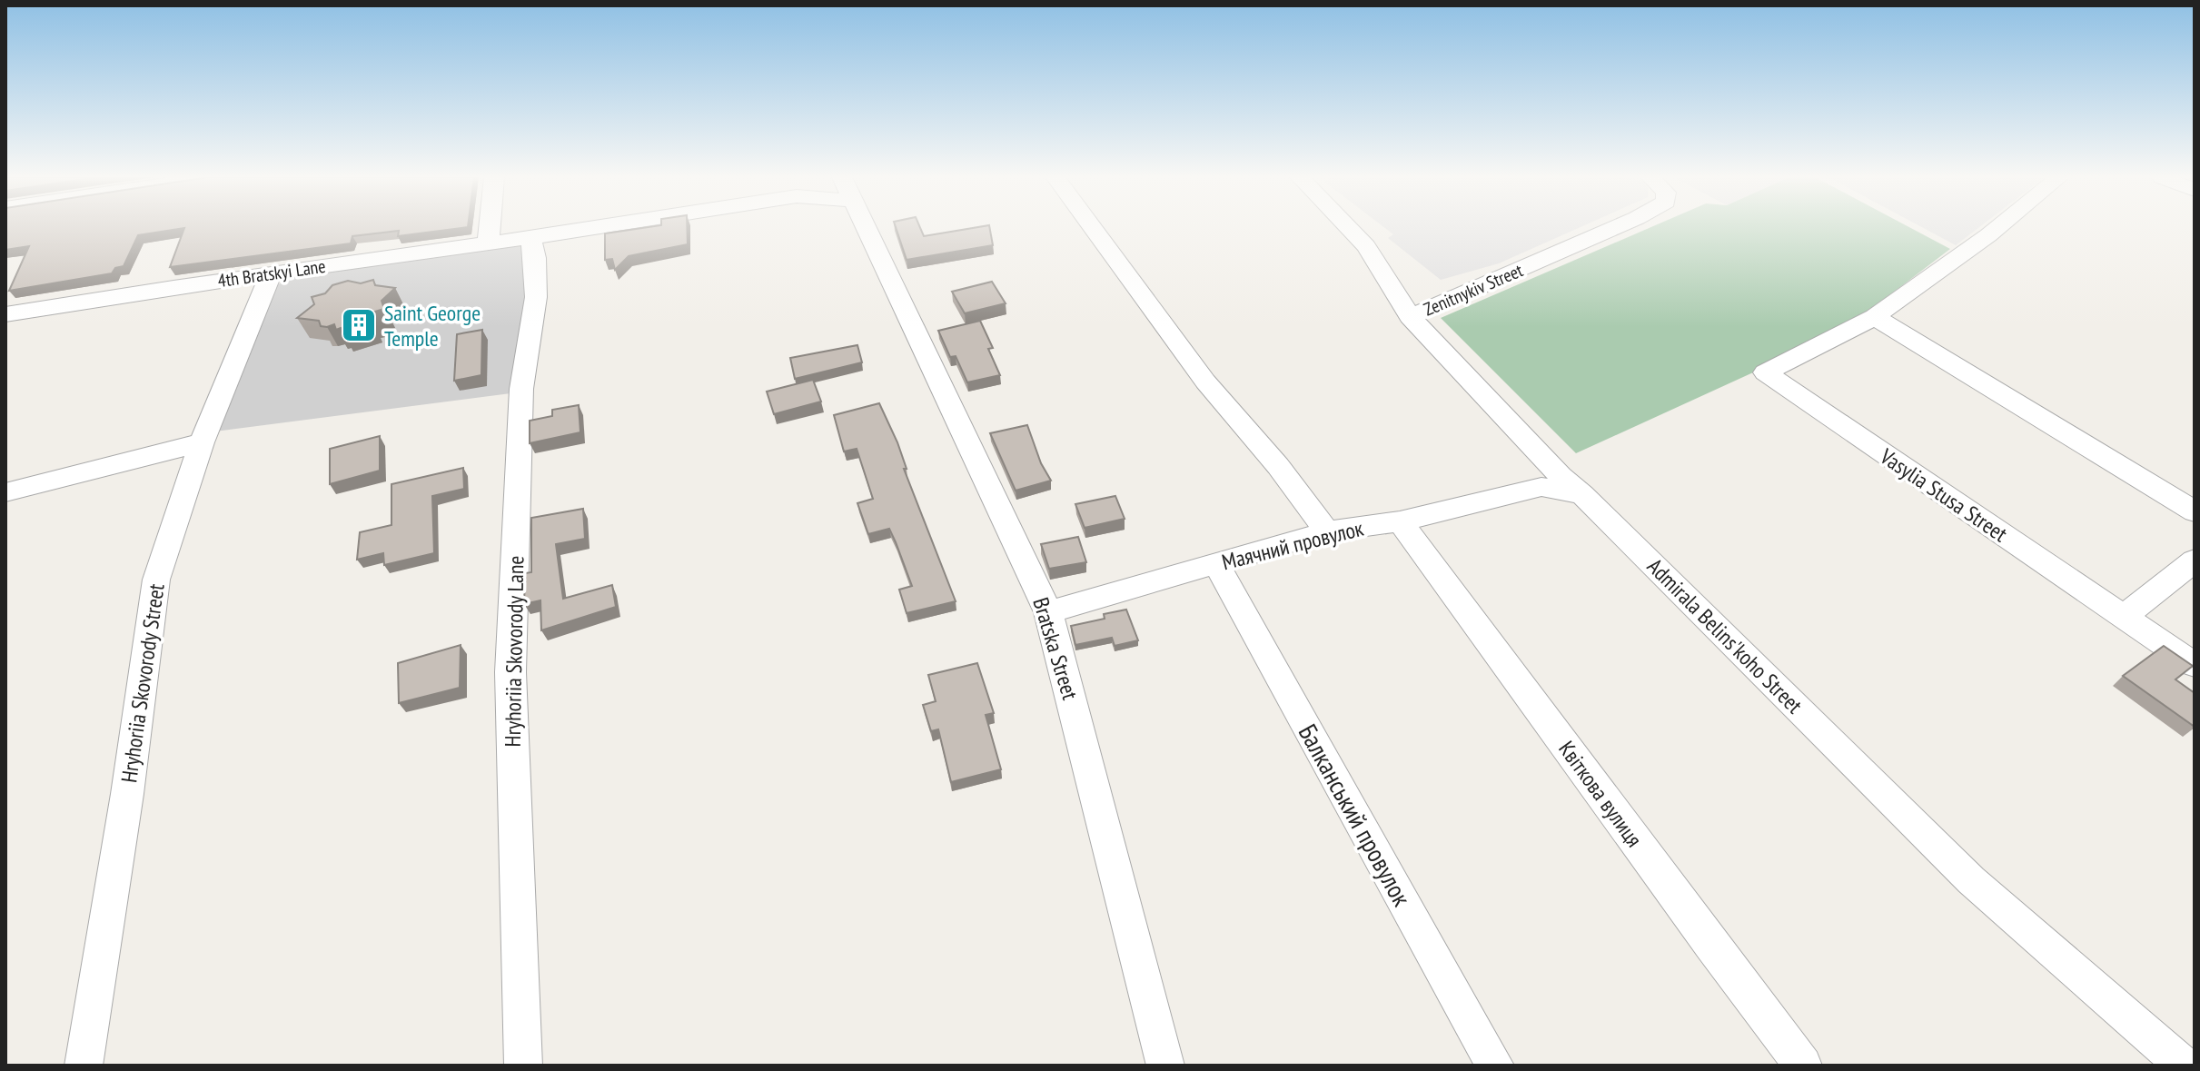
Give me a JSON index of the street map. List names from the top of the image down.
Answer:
{
  "streets": {
    "street": [
      "4th Bratskyi Lane",
      "Zenitnykiv Street",
      "Vasylia Stusa Street",
      "Маячний провулок",
      "Admirala Belins'koho Street",
      "Bratska Street",
      "Hryhoriia Skovorody Lane",
      "Hryhoriia Skovorody Street",
      "Квіткова вулиця",
      "Балканський провулок"
    ]
  },
  "crossings": [
    ["4th Bratskyi Lane", "Hryhoriia Skovorody Lane"],
    ["4th Bratskyi Lane", "Hryhoriia Skovorody Street"],
    ["Zenitnykiv Street", "Admirala Belins'koho Street"],
    ["Маячний провулок", "Admirala Belins'koho Street"],
    ["Маячний провулок", "Bratska Street"],
    ["Маячний провулок", "Квіткова вулиця"],
    ["Маячний провулок", "Балканський провулок"]
  ],
  "places": {
    "building": ["Saint George Temple"]
  }
}
